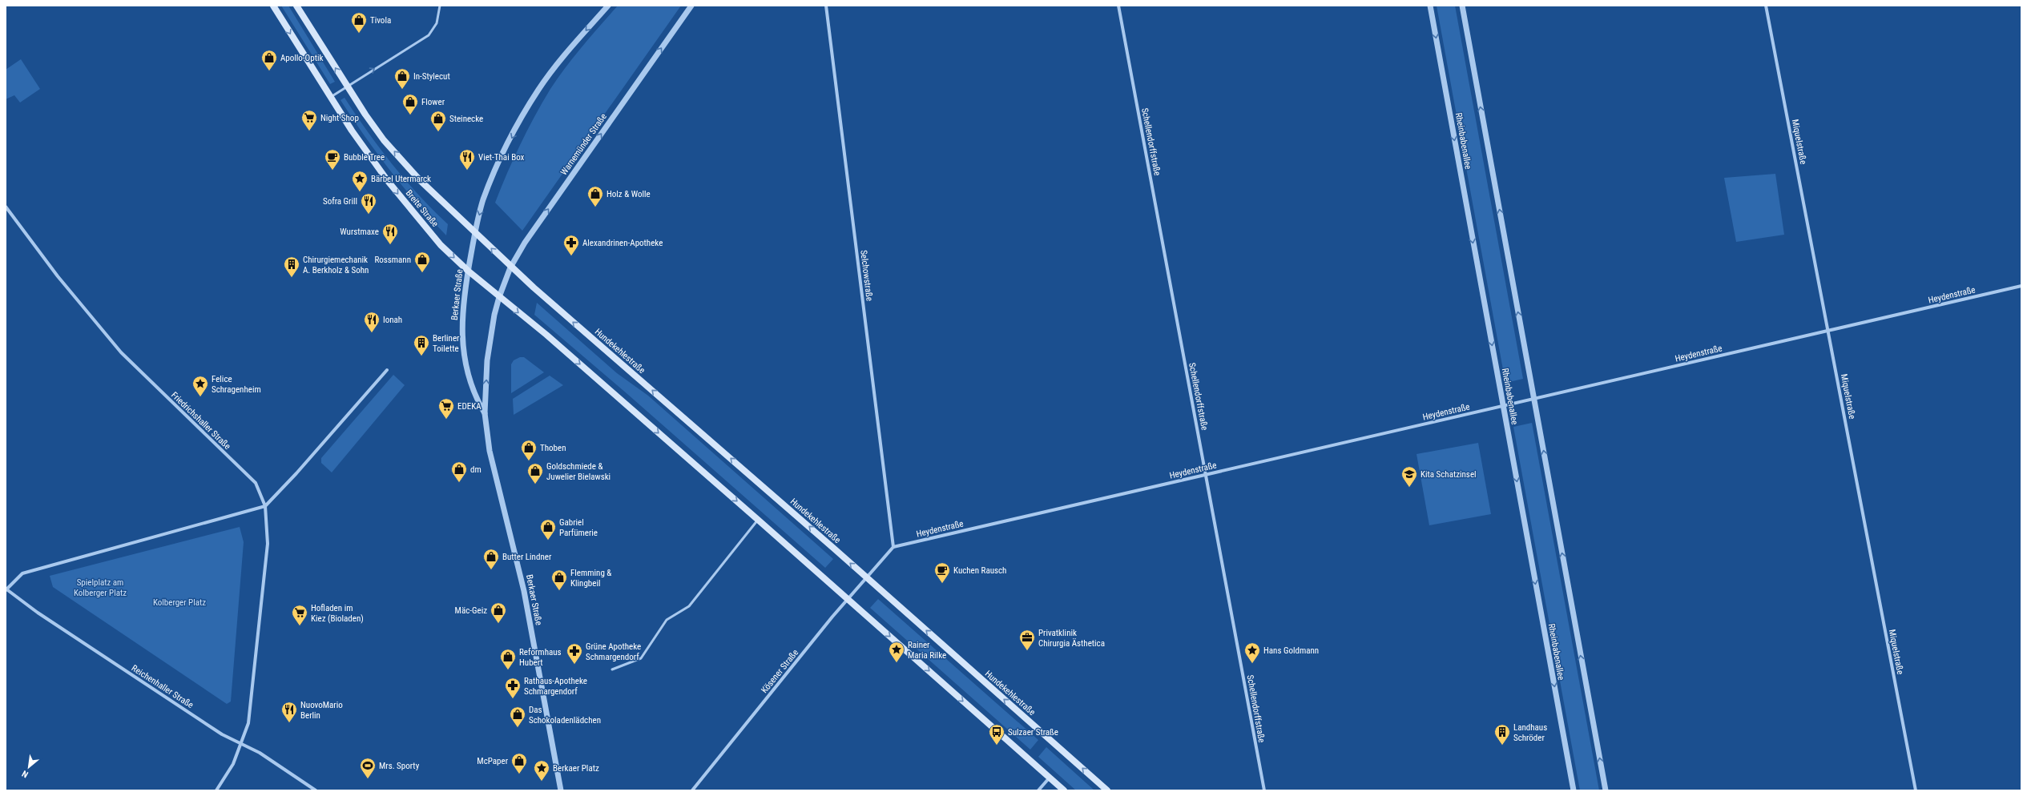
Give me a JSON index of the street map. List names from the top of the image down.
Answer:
{
  "streets": {
    "main road": ["Breite Straße", "Hundekehlestraße"],
    "street": [
      "Rheinbabenallee",
      "Schellendorffstraße",
      "Miquelstraße",
      "Warnemünder Straße",
      "Selchowstraße",
      "Berkaer Straße",
      "Heydenstraße",
      "Friedrichshaller Straße",
      "Kösener Straße",
      "Reichenhaller Straße"
    ]
  },
  "crossings": [
    ["Rheinbabenallee", "Heydenstraße"],
    ["Schellendorffstraße", "Heydenstraße"],
    ["Miquelstraße", "Heydenstraße"],
    ["Warnemünder Straße", "Breite Straße"],
    ["Warnemünder Straße", "Berkaer Straße"],
    ["Warnemünder Straße", "Hundekehlestraße"],
    ["Breite Straße", "Berkaer Straße"],
    ["Breite Straße", "Hundekehlestraße"],
    ["Selchowstraße", "Heydenstraße"],
    ["Selchowstraße", "Kösener Straße"],
    ["Heydenstraße", "Kösener Straße"],
    ["Hundekehlestraße", "Kösener Straße"]
  ],
  "one_way": ["Warnemünder Straße"],
  "parks": ["Spielplatz am Kolberger Platz", "Kolberger Platz"],
  "places": {
    "shop": [
      "Tivola",
      "Apollo-Optik",
      "In-Stylecut",
      "Flower",
      "Steinecke",
      "Holz & Wolle",
      "Rossmann",
      "Thoben",
      "dm",
      "Goldschmiede & Juwelier Bielawski",
      "Gabriel Parfümerie",
      "Butter Lindner",
      "Flemming & Klingbeil",
      "Mäc-Geiz",
      "Reformhaus Hubert",
      "Das Schokoladenlädchen",
      "McPaper"
    ],
    "supermarket": ["Night Shop", "EDEKA", "Hofladen im Kiez (Bioladen)"],
    "cafe": ["Bubble Tree", "Kuchen Rausch"],
    "restaurant": [
      "Viet-Thai Box",
      "Sofra Grill",
      "Wurstmaxe",
      "Ionah",
      "NuovoMario Berlin"
    ],
    "place": [
      "Bärbel Utermarck",
      "Felice Schragenheim",
      "Rainer Maria Rilke",
      "Hans Goldmann",
      "Berkaer Platz"
    ],
    "pharmacy": ["Alexandrinen-Apotheke", "Grüne Apotheke Schmargendorf", "Rathaus-Apotheke Schmargendorf"],
    "building": ["Chirurgiemechanik A. Berkholz & Sohn", "Berliner Toilette", "Landhaus Schröder"],
    "school or university": ["Kita Schatzinsel"],
    "office": ["Privatklinik Chirurgia Ästhetica"],
    "bus stop": ["Sulzaer Straße"],
    "sports": ["Mrs. Sporty"]
  },
  "north": "bottom left"
}
